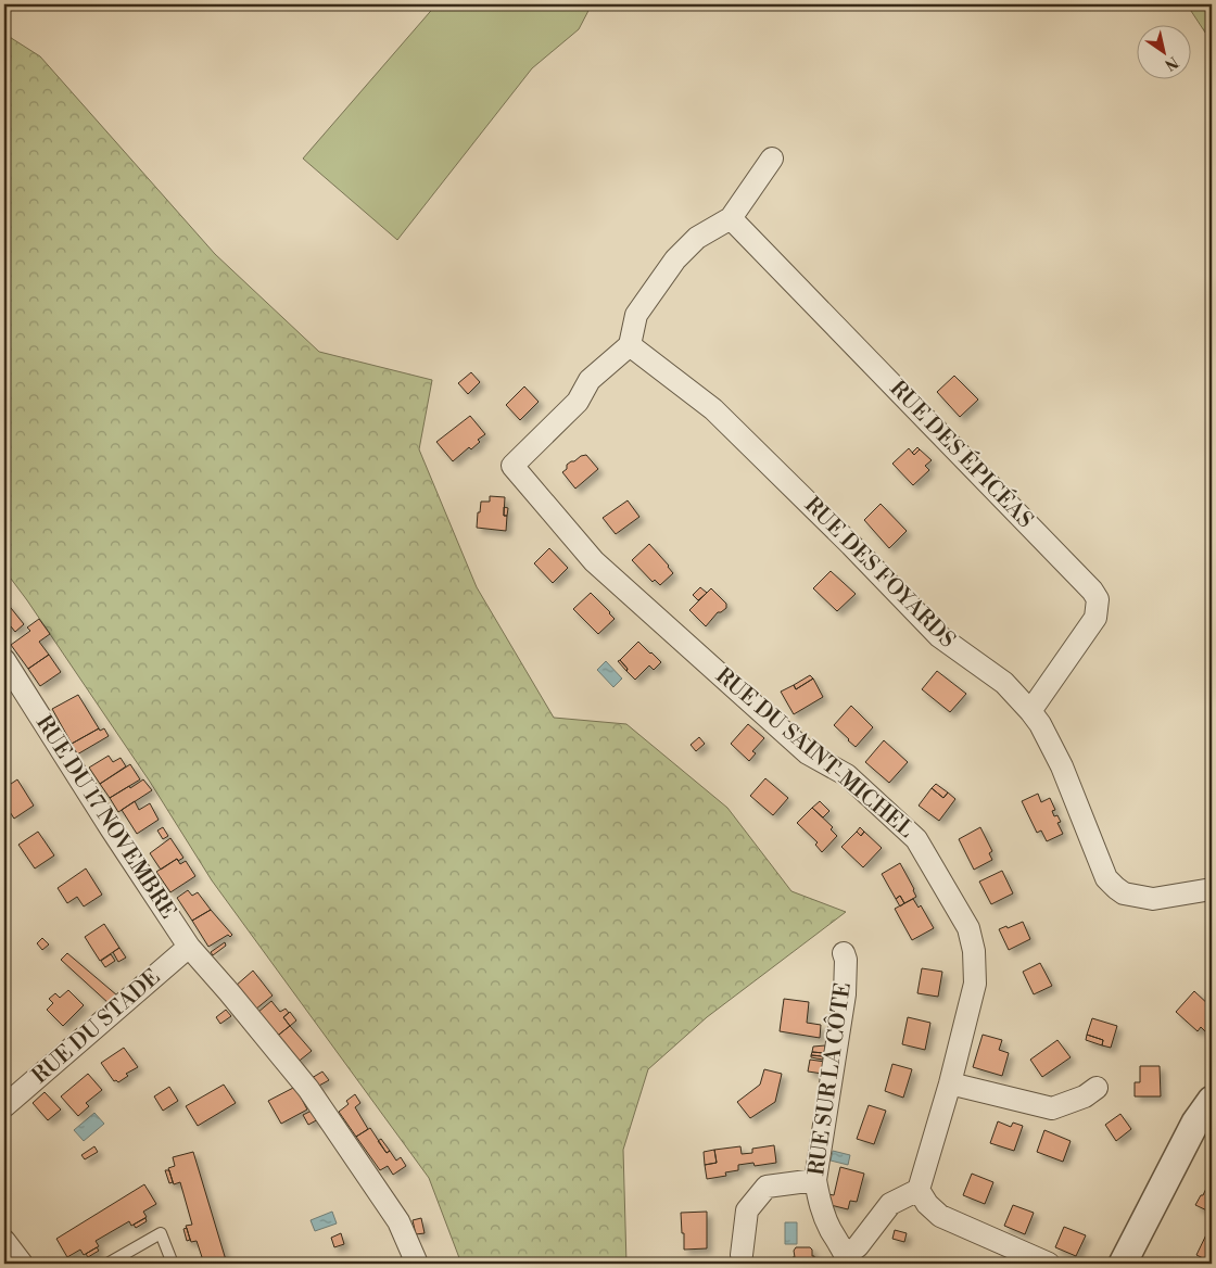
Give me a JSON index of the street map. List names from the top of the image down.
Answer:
{
  "streets": {
    "street": [
      "RUE DES ÉPICÉAS",
      "RUE DES FOYARDS",
      "RUE DU SAINT-MICHEL",
      "RUE DU 17 NOVEMBRE",
      "RUE DU STADE",
      "RUE SUR LA CÔTE"
    ]
  },
  "crossings": [
    ["RUE DES ÉPICÉAS", "RUE DES FOYARDS"],
    ["RUE DES FOYARDS", "RUE DU SAINT-MICHEL"],
    ["RUE DU 17 NOVEMBRE", "RUE DU STADE"]
  ],
  "north": "bottom right"
}
